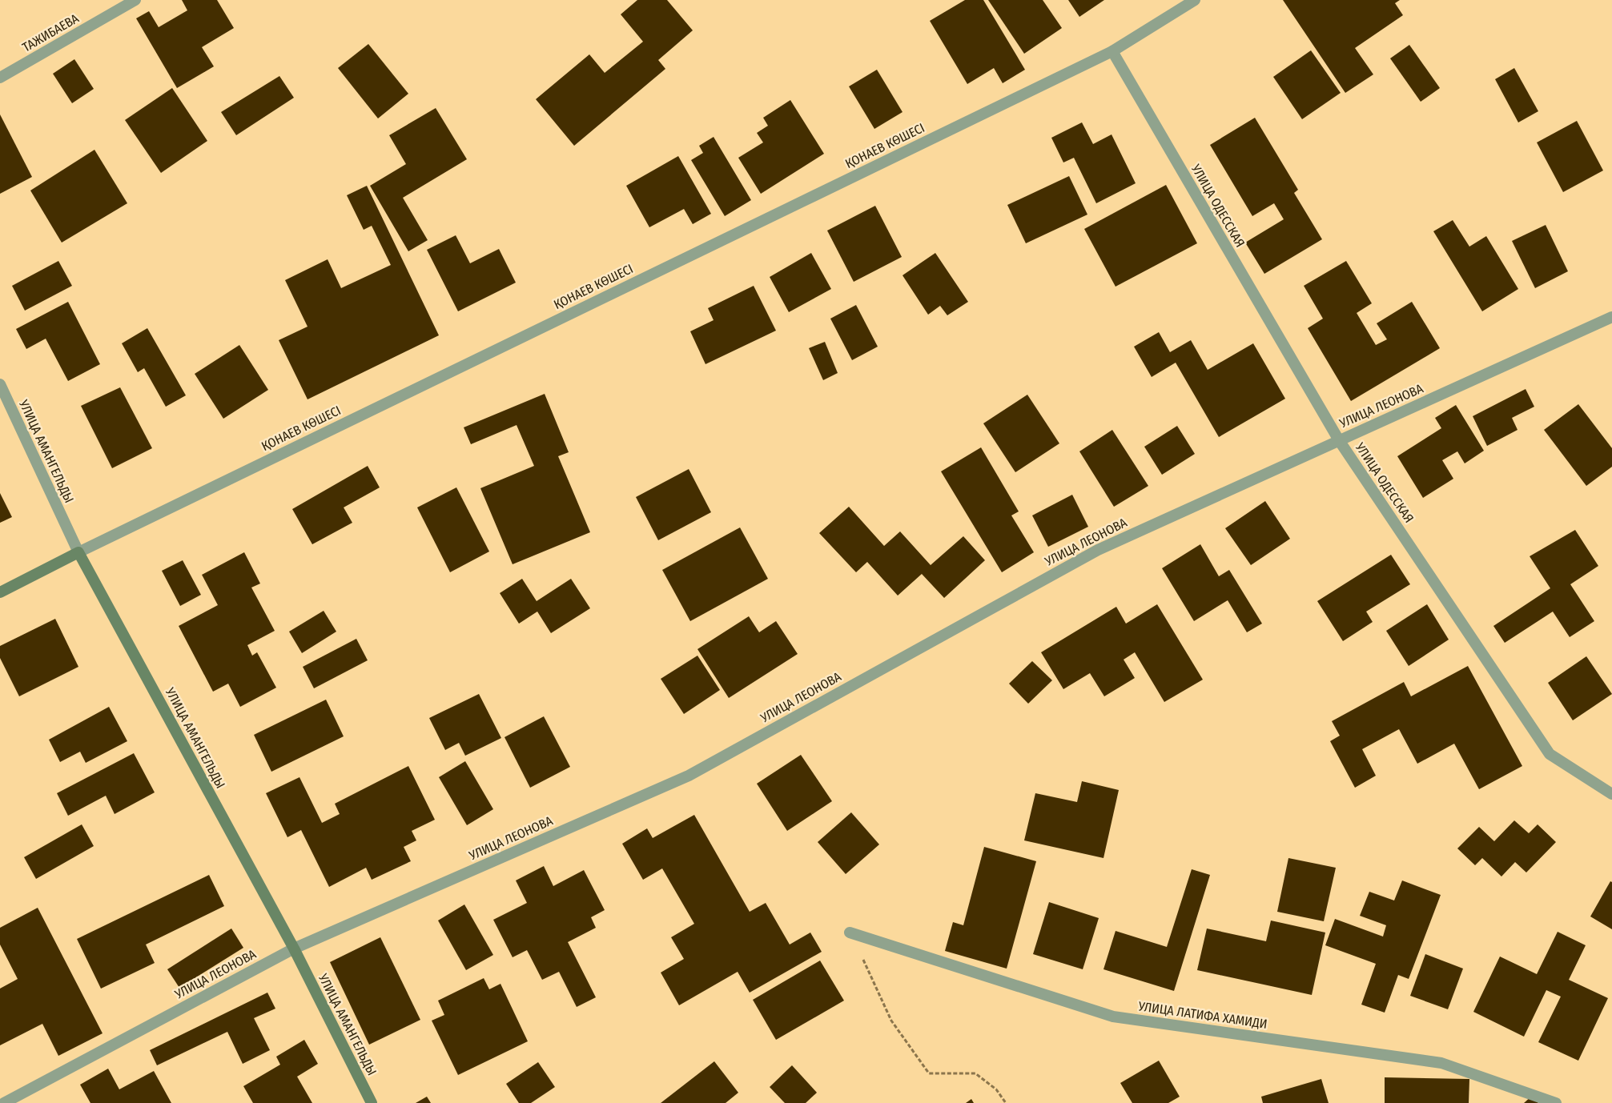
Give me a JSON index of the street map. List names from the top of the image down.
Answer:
{
  "streets": {
    "main road": ["ҚОНАЕВ КӨШЕСІ", "УЛИЦА АМАНГЕЛЬДЫ"],
    "street": [
      "ТАЖИБАЕВА",
      "УЛИЦА ОДЕССКАЯ",
      "УЛИЦА ЛЕОНОВА",
      "УЛИЦА ЛАТИФА ХАМИДИ"
    ]
  },
  "crossings": [
    ["ҚОНАЕВ КӨШЕСІ", "УЛИЦА ОДЕССКАЯ"],
    ["ҚОНАЕВ КӨШЕСІ", "УЛИЦА АМАНГЕЛЬДЫ"],
    ["УЛИЦА ОДЕССКАЯ", "УЛИЦА ЛЕОНОВА"],
    ["УЛИЦА ЛЕОНОВА", "УЛИЦА АМАНГЕЛЬДЫ"]
  ]
}
